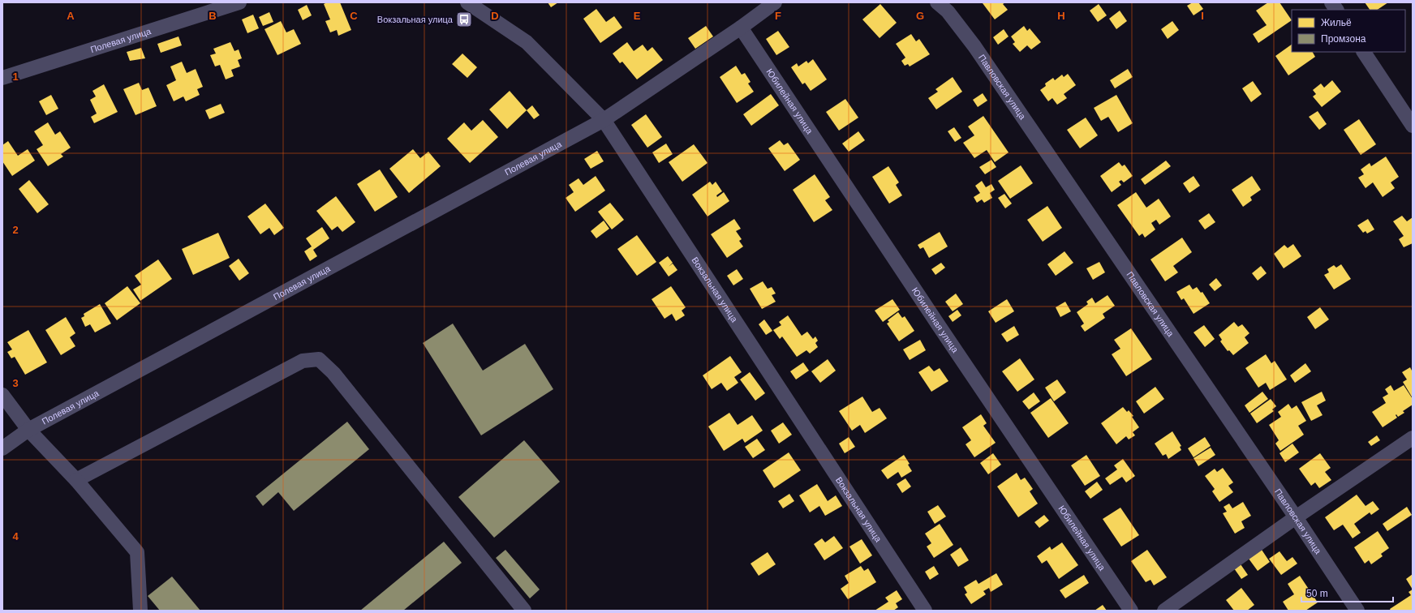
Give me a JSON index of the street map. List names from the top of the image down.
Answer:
{
  "streets": {
    "street": [
      "Полевая улица",
      "Павловская улица",
      "Юбилейная улица",
      "Вокзальная улица"
    ]
  },
  "crossings": [
    ["Полевая улица", "Юбилейная улица"],
    ["Полевая улица", "Вокзальная улица"]
  ],
  "places": {
    "bus stop": ["Вокзальная улица"]
  },
  "legend": ["Жильё", "Промзона"],
  "scale_bar": "50 m",
  "grid": {
    "columns": [
      "A",
      "B",
      "C",
      "D",
      "E",
      "F",
      "G",
      "H",
      "I"
    ],
    "rows": [
      "1",
      "2",
      "3",
      "4"
    ]
  }
}
